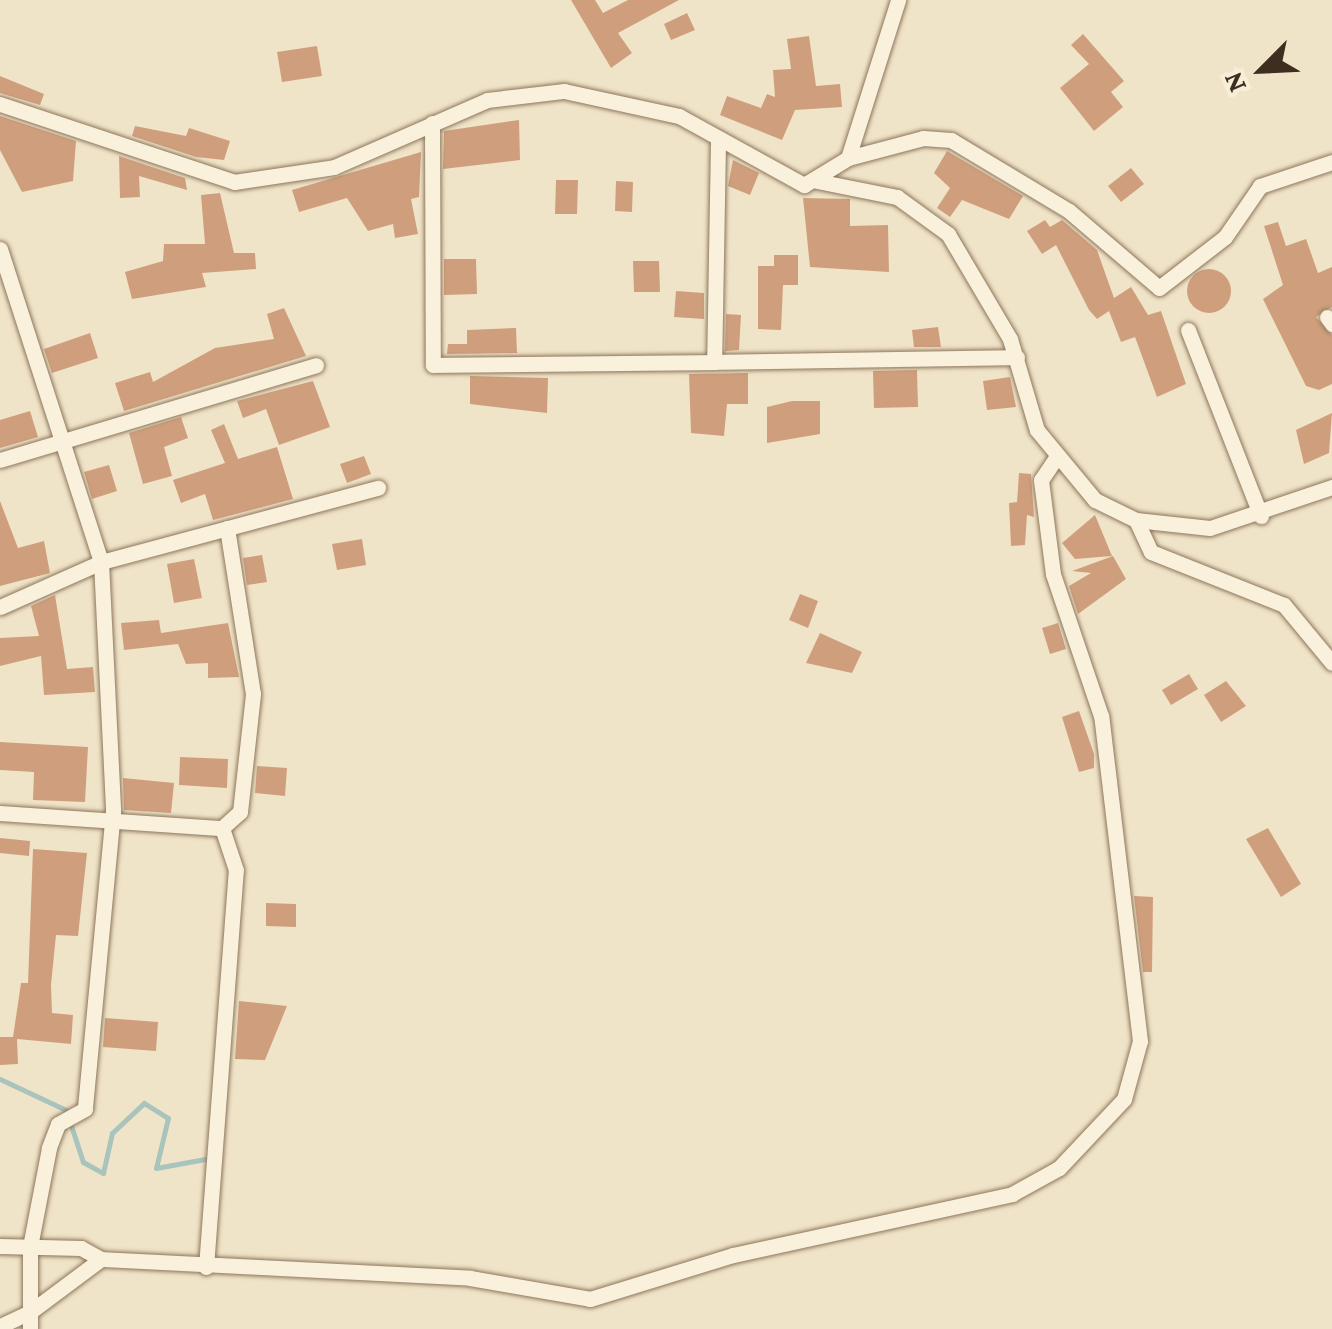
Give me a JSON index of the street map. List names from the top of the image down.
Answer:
{
  "north": "bottom left"
}
